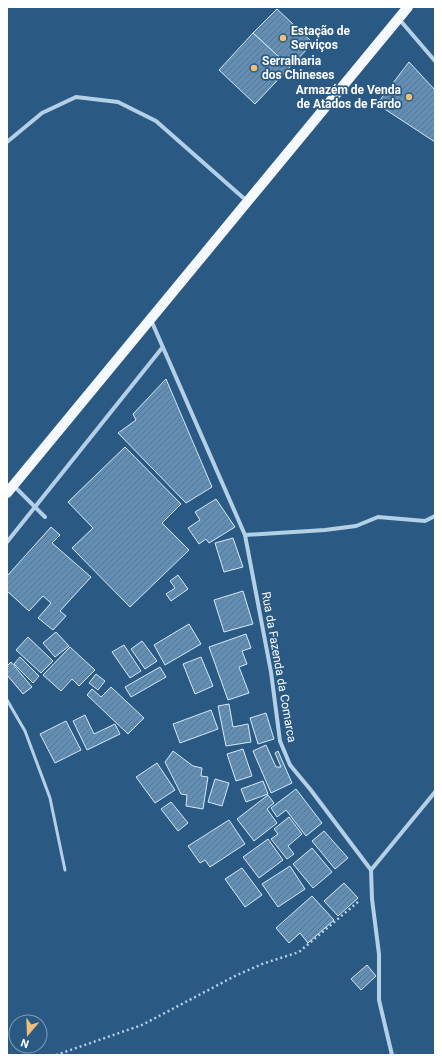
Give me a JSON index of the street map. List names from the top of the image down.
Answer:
{
  "streets": {
    "street": ["Rua da Fazenda da Comarca"]
  },
  "places": ["Estação de Serviços", "Serralharia dos Chineses", "Armazém de Venda de Atados de Fardo"],
  "north": "bottom"
}
